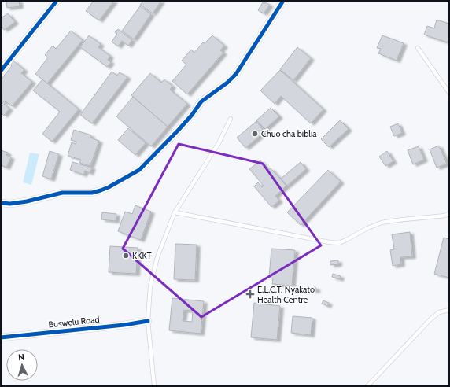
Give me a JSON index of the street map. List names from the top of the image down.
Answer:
{
  "streets": {
    "street": ["Buswelu Road"]
  },
  "places": {
    "other": ["Chuo cha biblia", "KKKT"],
    "health": ["E.L.C.T. Nyakato Health Centre"]
  },
  "north": "top"
}
